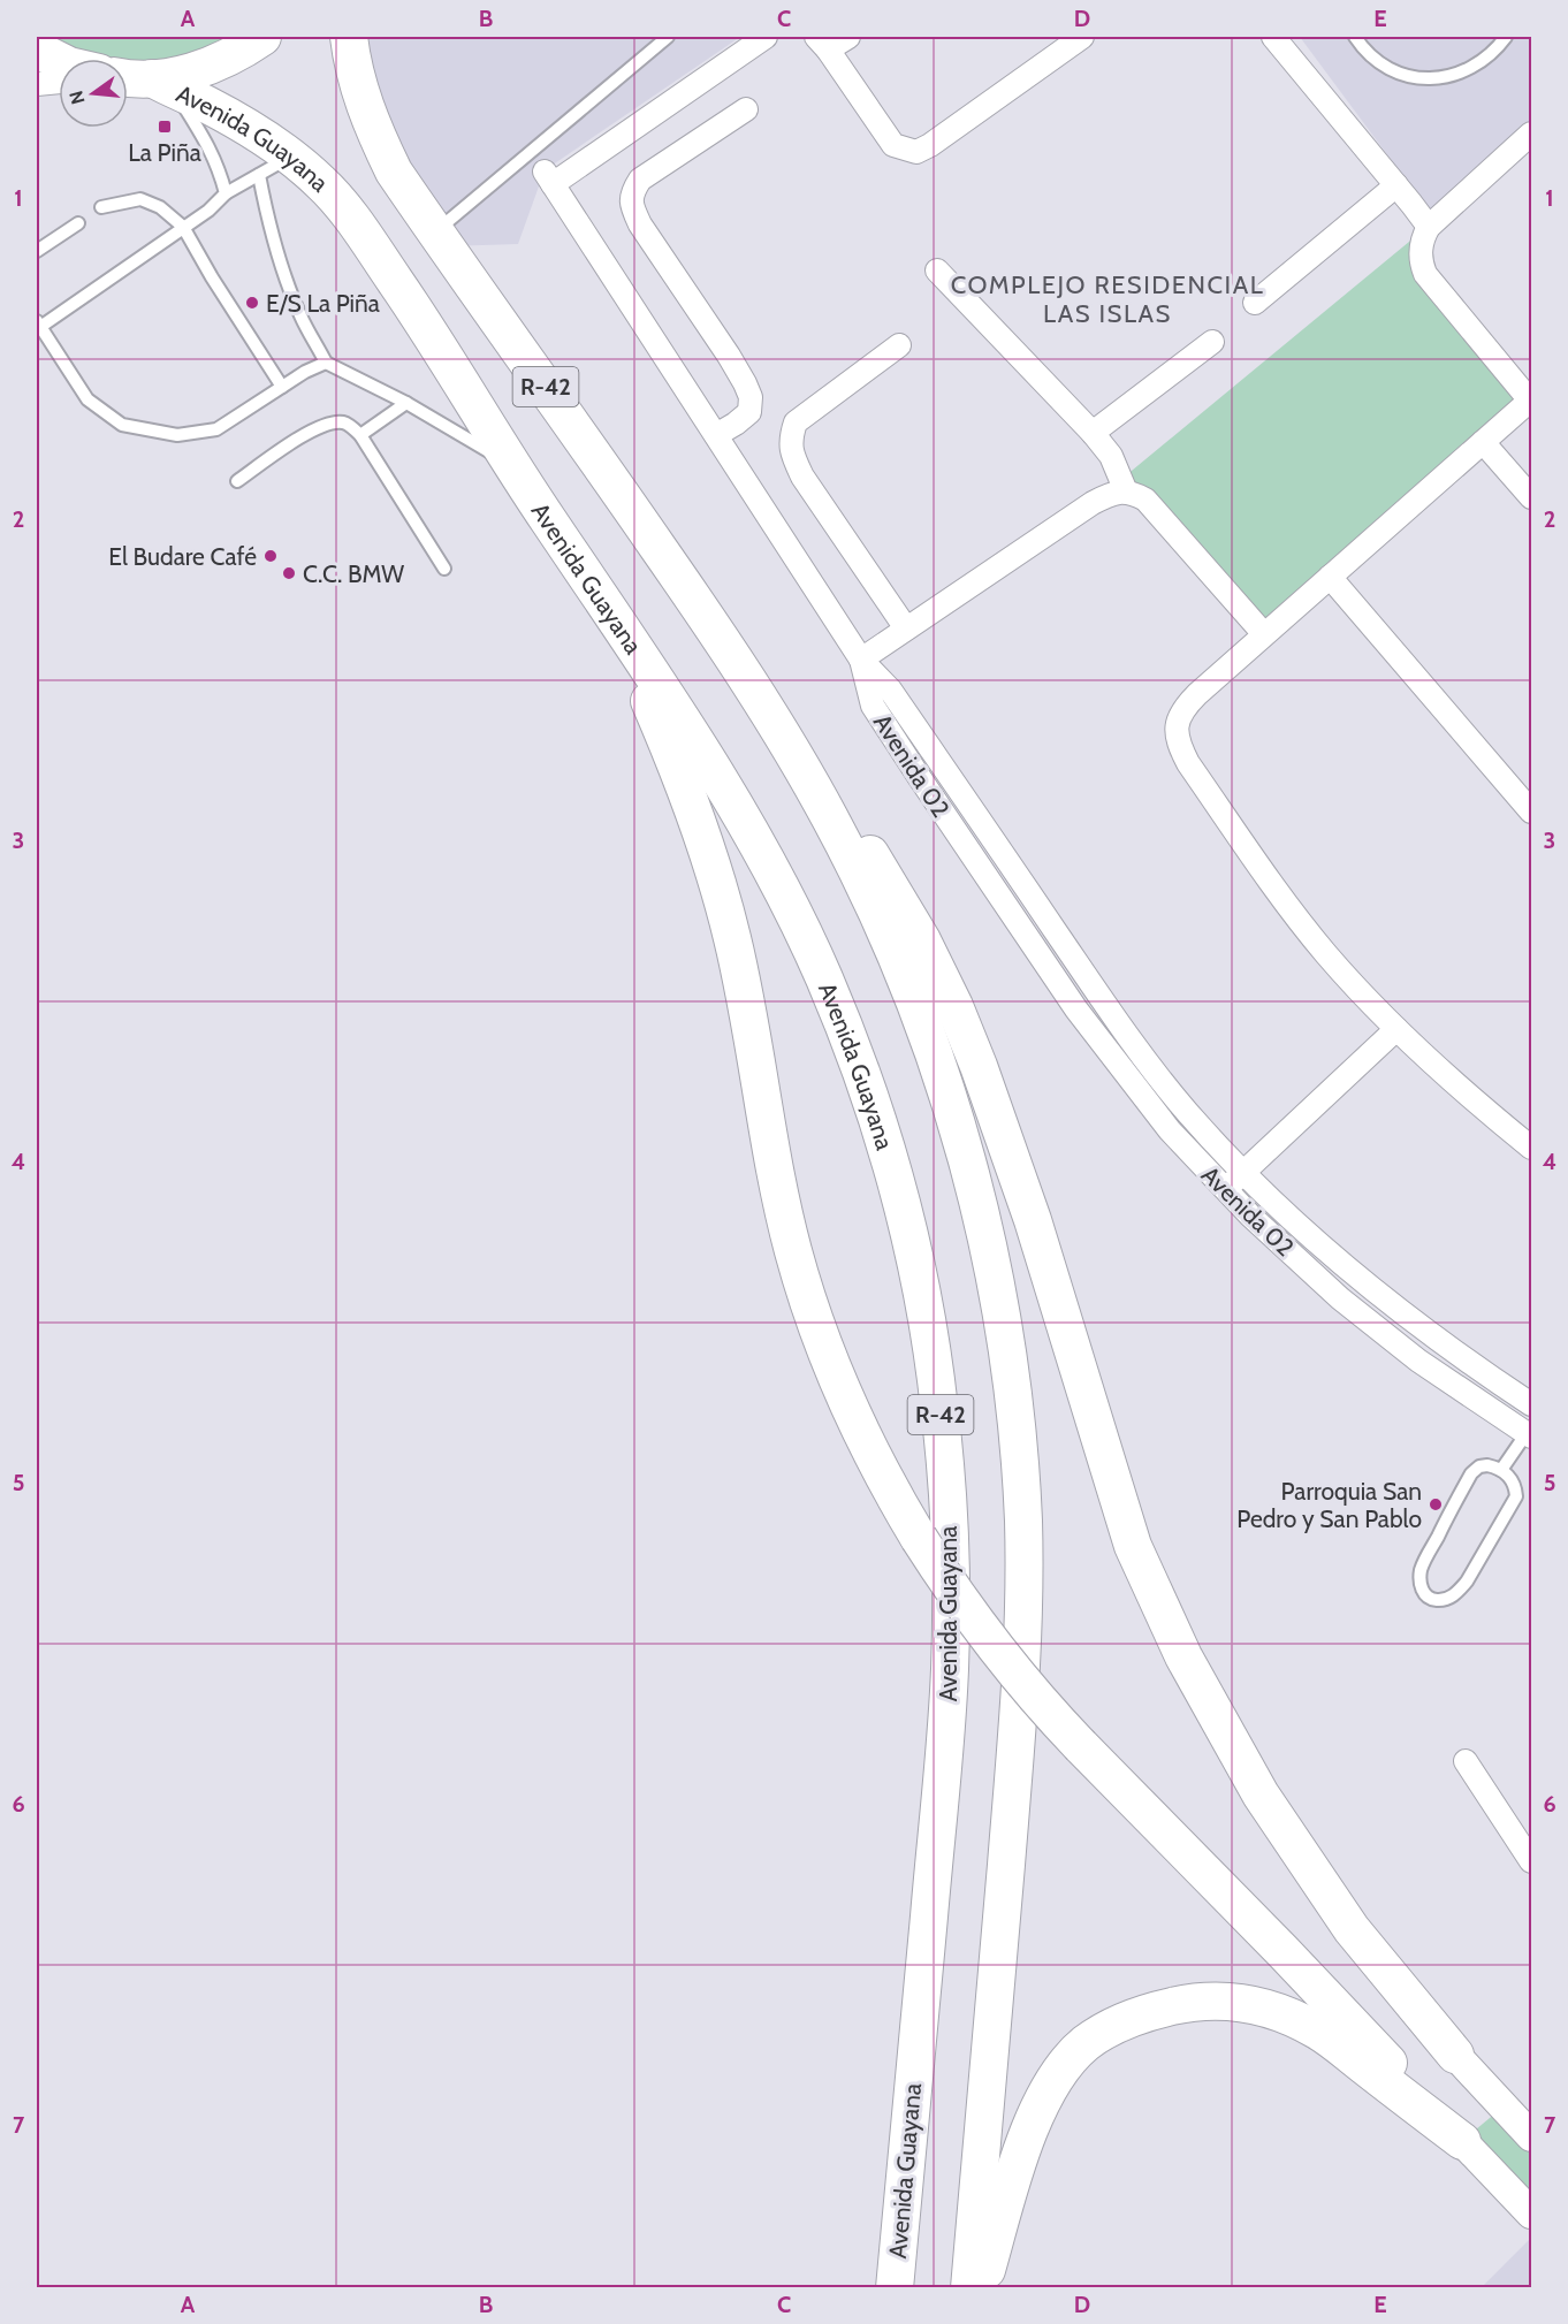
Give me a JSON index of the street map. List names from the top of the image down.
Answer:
{
  "streets": {
    "main road": ["Avenida Guayana", "R-42"],
    "street": ["Avenida 02"]
  },
  "crossings": [
    ["Avenida Guayana", "R-42"]
  ],
  "districts": ["COMPLEJO RESIDENCIAL LAS ISLAS"],
  "places": {
    "transit": ["La Piña"],
    "other": [
      "E/S La Piña",
      "El Budare Café",
      "C.C. BMW",
      "Parroquia San Pedro y San Pablo"
    ]
  },
  "north": "left",
  "grid": {
    "columns": [
      "A",
      "B",
      "C",
      "D",
      "E"
    ],
    "rows": [
      "1",
      "2",
      "3",
      "4",
      "5",
      "6",
      "7"
    ]
  }
}
